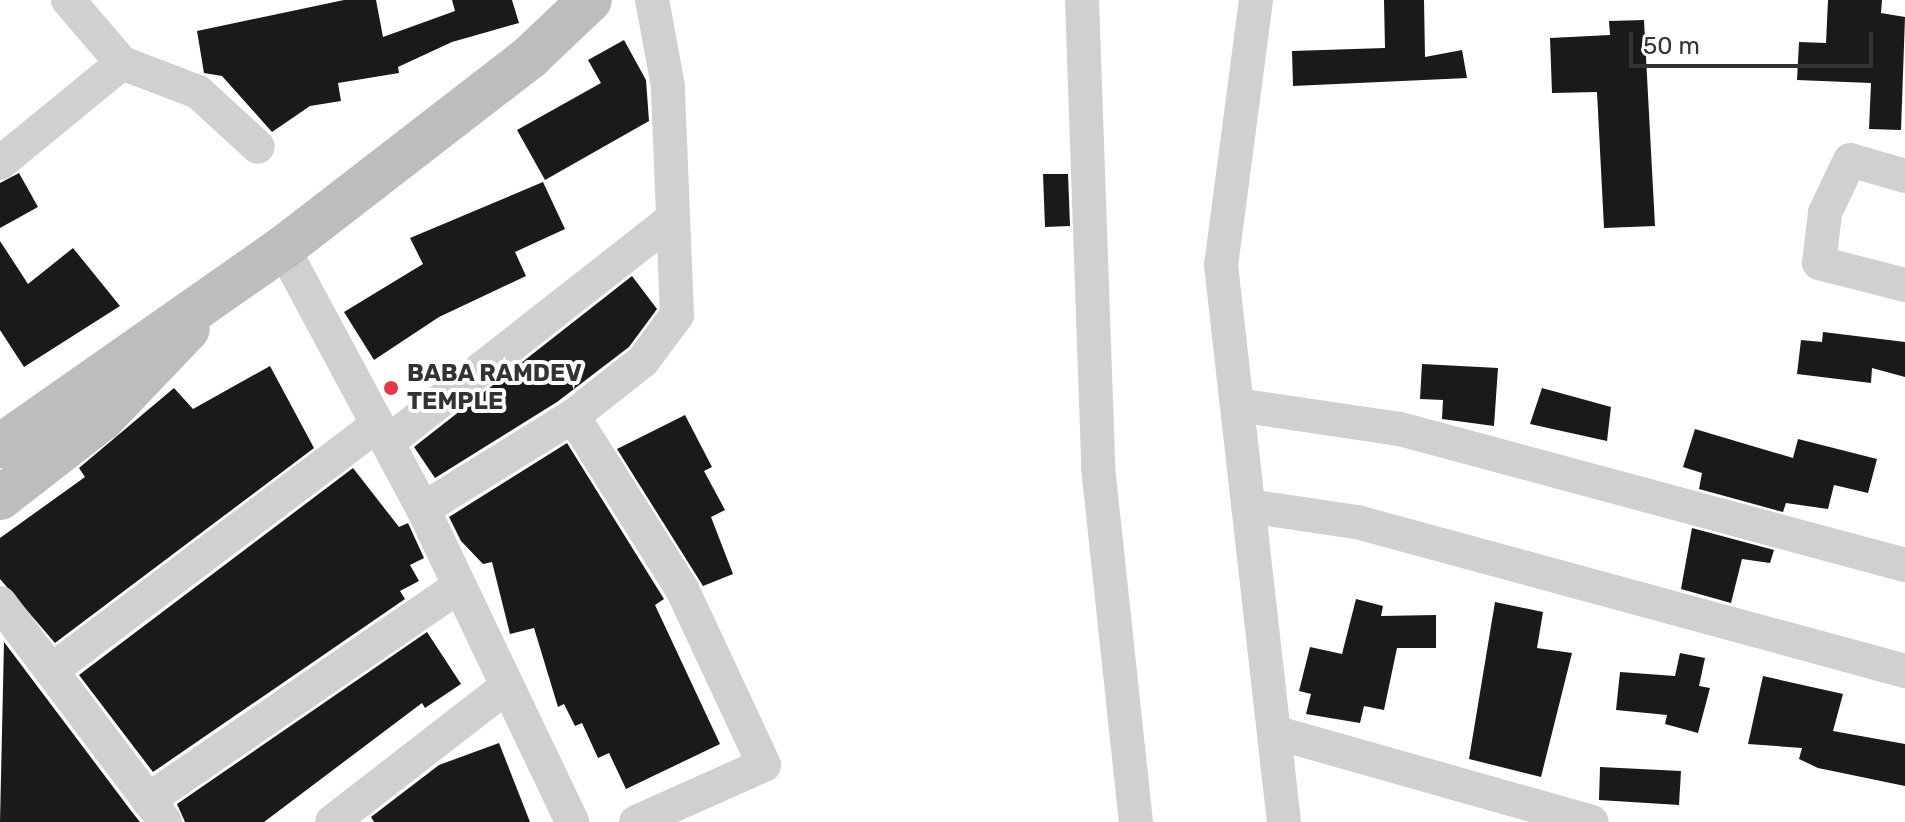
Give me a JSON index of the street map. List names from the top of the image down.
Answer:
{
  "places": ["BABA RAMDEV TEMPLE"],
  "scale_bar": "50 m"
}
